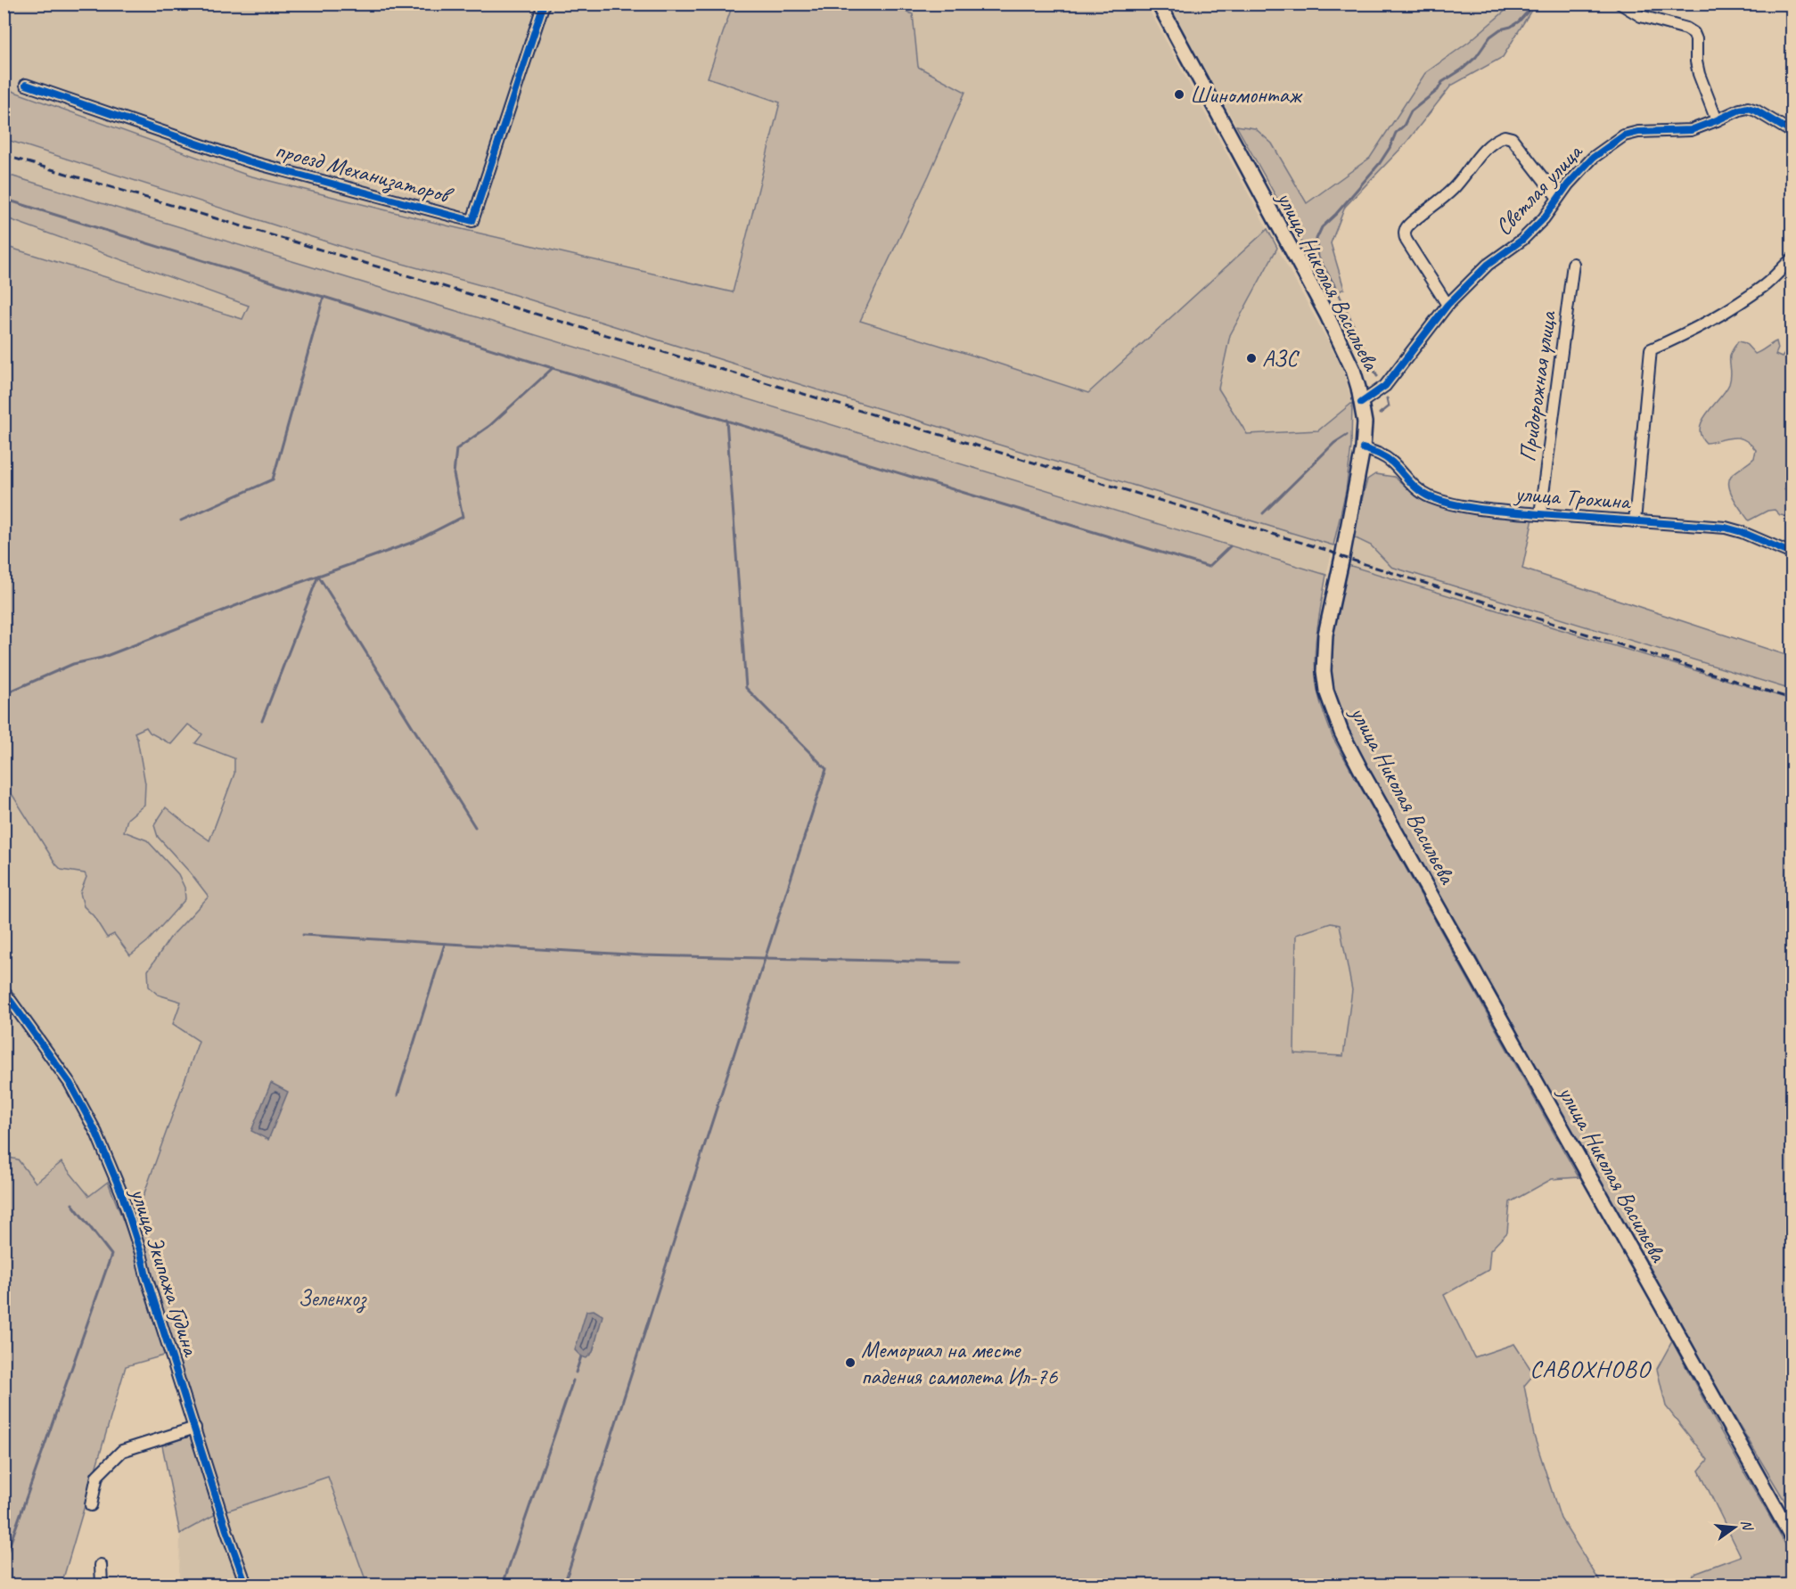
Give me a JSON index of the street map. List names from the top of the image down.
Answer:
{
  "streets": {
    "main road": ["улица Николая Васильева"],
    "street": [
      "проезд Механизаторов",
      "Светлая улица",
      "Придорожная улица",
      "улица Трохина",
      "улица Экипажа Гудина"
    ]
  },
  "crossings": [
    ["Светлая улица", "улица Николая Васильева"],
    ["улица Николая Васильева", "улица Трохина"],
    ["Придорожная улица", "улица Трохина"]
  ],
  "districts": ["САВОХНОВО"],
  "parks": ["Зеленхоз"],
  "places": ["Шиномонтаж", "АЗС", "Мемориал на месте падения самолета Ил-76"],
  "north": "right"
}
